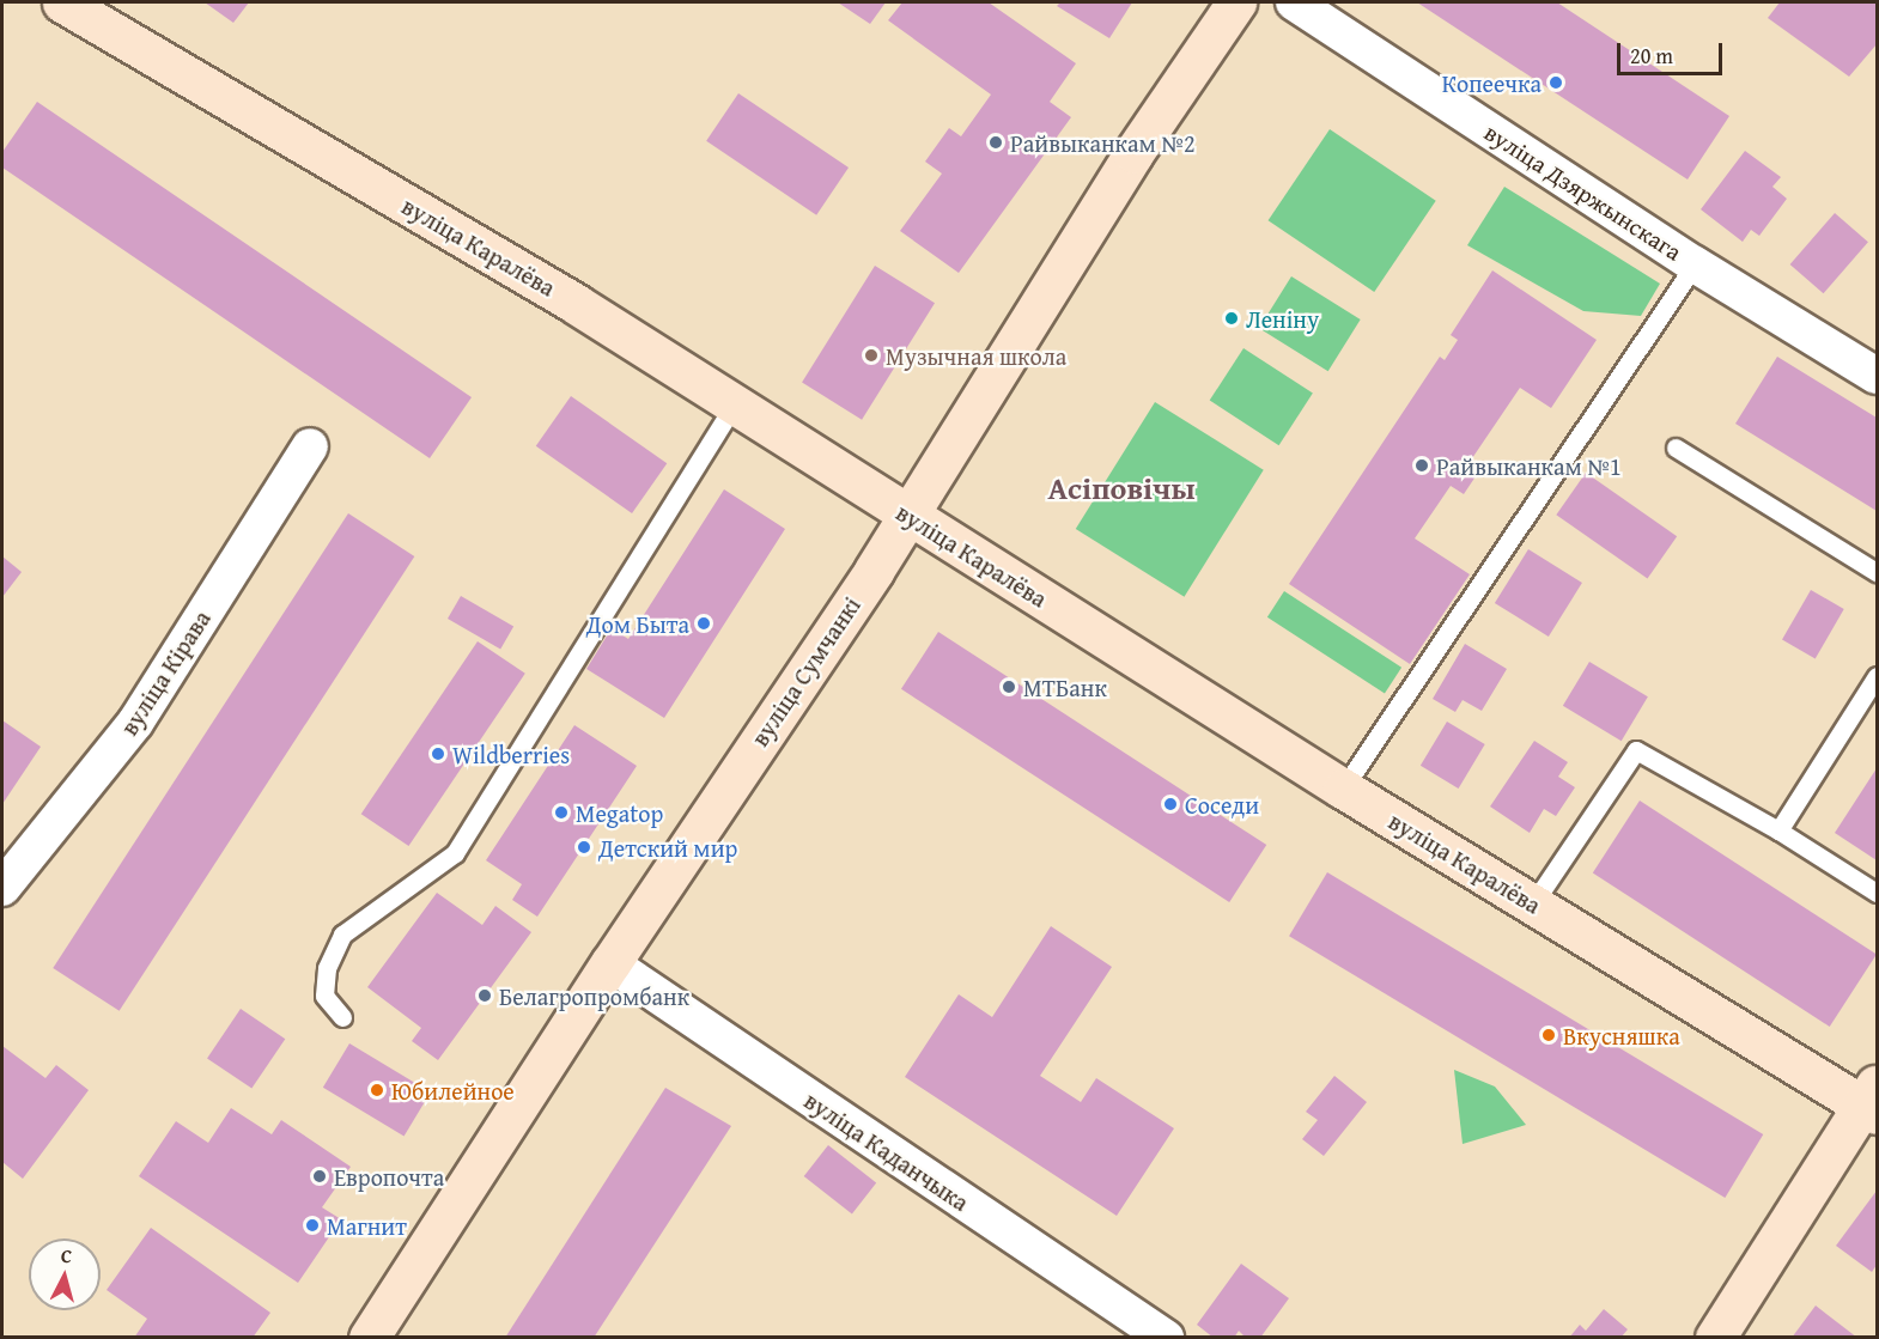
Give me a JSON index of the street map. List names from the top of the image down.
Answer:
{
  "streets": {
    "street": [
      "вуліца Дзяржынскага",
      "вуліца Каралёва",
      "вуліца Сумчанкі",
      "вуліца Кірава",
      "вуліца Каданчыка"
    ]
  },
  "crossings": [
    ["вуліца Каралёва", "вуліца Сумчанкі"],
    ["вуліца Сумчанкі", "вуліца Каданчыка"]
  ],
  "districts": ["Асіповічы"],
  "places": [
    "Копеечка",
    "Райвыканкам №2",
    "Леніну",
    "Музычная школа",
    "Райвыканкам №1",
    "Дом Быта",
    "МТБанк",
    "Wildberries",
    "Соседи",
    "Megatop",
    "Детский мир",
    "Белагропромбанк",
    "Вкусняшка",
    "Юбилейное",
    "Европочта",
    "Магнит"
  ],
  "scale_bar": "20 m",
  "north": "top"
}
